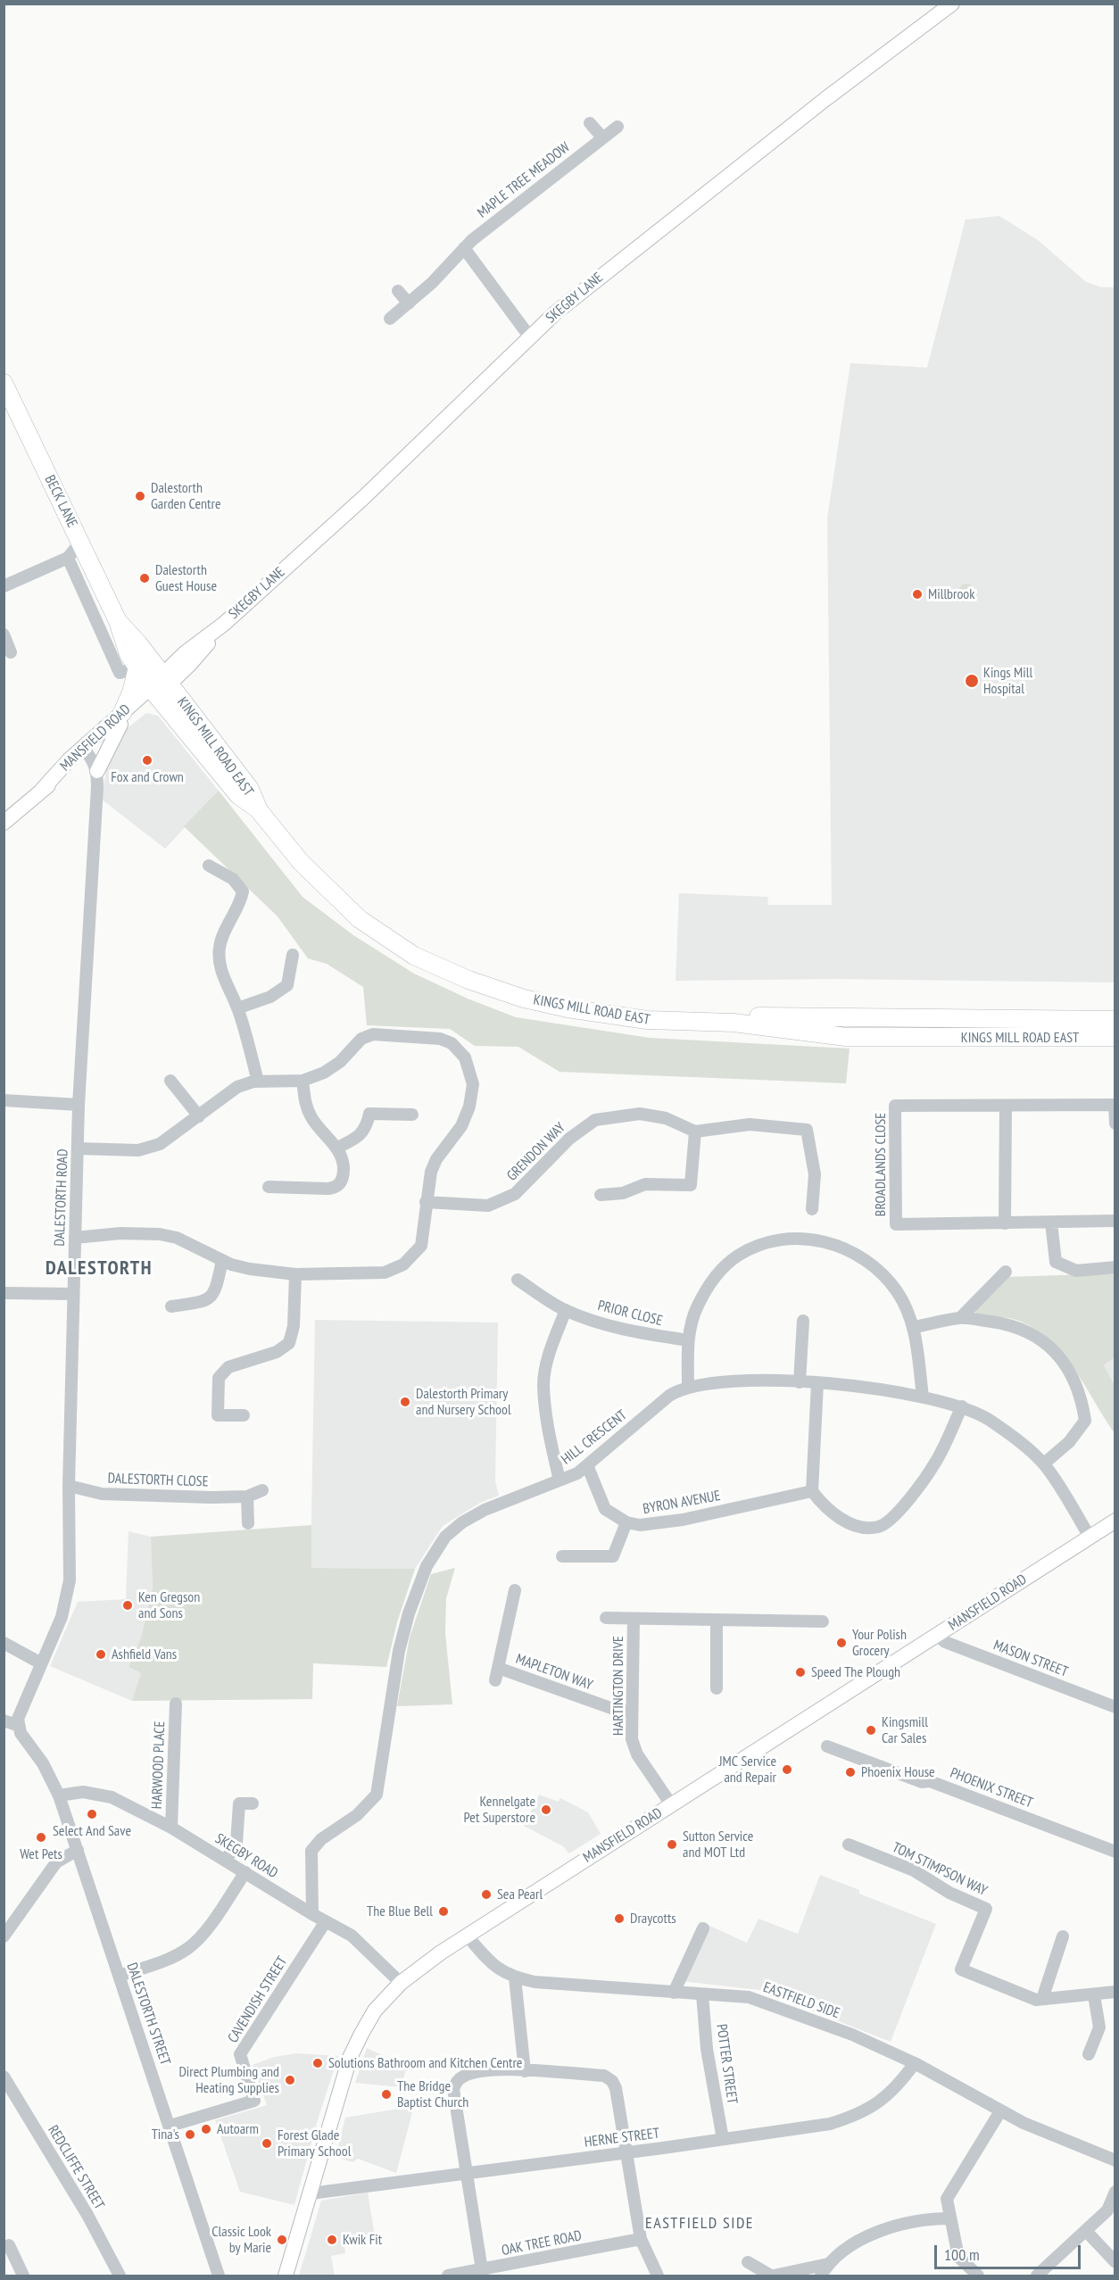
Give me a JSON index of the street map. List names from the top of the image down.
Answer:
{
  "streets": {
    "highway": ["BECK LANE", "KINGS MILL ROAD EAST"],
    "main road": ["SKEGBY LANE", "MANSFIELD ROAD"],
    "street": [
      "MAPLE TREE MEADOW",
      "GRENDON WAY",
      "BROADLANDS CLOSE",
      "DALESTORTH ROAD",
      "PRIOR CLOSE",
      "HILL CRESCENT",
      "DALESTORTH CLOSE",
      "BYRON AVENUE",
      "MASON STREET",
      "MAPLETON WAY",
      "HARTINGTON DRIVE",
      "HARWOOD PLACE",
      "PHOENIX STREET",
      "SKEGBY ROAD",
      "TOM STIMPSON WAY",
      "CAVENDISH STREET",
      "EASTFIELD SIDE",
      "DALESTORTH STREET",
      "POTTER STREET",
      "HERNE STREET",
      "REDCLIFFE STREET",
      "OAK TREE ROAD"
    ]
  },
  "crossings": [
    ["SKEGBY LANE", "BECK LANE"],
    ["SKEGBY LANE", "MANSFIELD ROAD"],
    ["SKEGBY LANE", "KINGS MILL ROAD EAST"],
    ["BECK LANE", "MANSFIELD ROAD"],
    ["BECK LANE", "KINGS MILL ROAD EAST"],
    ["MANSFIELD ROAD", "KINGS MILL ROAD EAST"],
    ["MANSFIELD ROAD", "DALESTORTH ROAD"],
    ["MANSFIELD ROAD", "HILL CRESCENT"],
    ["MANSFIELD ROAD", "MASON STREET"],
    ["MANSFIELD ROAD", "HARTINGTON DRIVE"],
    ["MANSFIELD ROAD", "SKEGBY ROAD"],
    ["MANSFIELD ROAD", "EASTFIELD SIDE"],
    ["MANSFIELD ROAD", "HERNE STREET"],
    ["DALESTORTH ROAD", "DALESTORTH CLOSE"],
    ["DALESTORTH ROAD", "DALESTORTH STREET"],
    ["HILL CRESCENT", "BYRON AVENUE"],
    ["HILL CRESCENT", "SKEGBY ROAD"],
    ["MAPLETON WAY", "HARTINGTON DRIVE"],
    ["HARWOOD PLACE", "SKEGBY ROAD"],
    ["SKEGBY ROAD", "CAVENDISH STREET"],
    ["SKEGBY ROAD", "DALESTORTH STREET"],
    ["CAVENDISH STREET", "DALESTORTH STREET"],
    ["EASTFIELD SIDE", "POTTER STREET"],
    ["EASTFIELD SIDE", "HERNE STREET"],
    ["POTTER STREET", "HERNE STREET"]
  ],
  "districts": ["DALESTORTH", "EASTFIELD SIDE"],
  "places": [
    "Dalestorth Garden Centre",
    "Dalestorth Guest House",
    "Millbrook",
    "Kings Mill Hospital",
    "Fox and Crown",
    "Dalestorth Primary and Nursery School",
    "Ken Gregson and Sons",
    "Your Polish Grocery",
    "Ashfield Vans",
    "Speed The Plough",
    "Kingsmill Car Sales",
    "JMC Service and Repair",
    "Phoenix House",
    "Kennelgate Pet Superstore",
    "Select And Save",
    "Wet Pets",
    "Sutton Service and MOT Ltd",
    "Sea Pearl",
    "The Blue Bell",
    "Draycotts",
    "Solutions Bathroom and Kitchen Centre",
    "Direct Plumbing and Heating Supplies",
    "The Bridge Baptist Church",
    "Autoarm",
    "Tina's",
    "Forest Glade Primary School",
    "Classic Look by Marie",
    "Kwik Fit"
  ],
  "scale_bar": "100 m"
}
